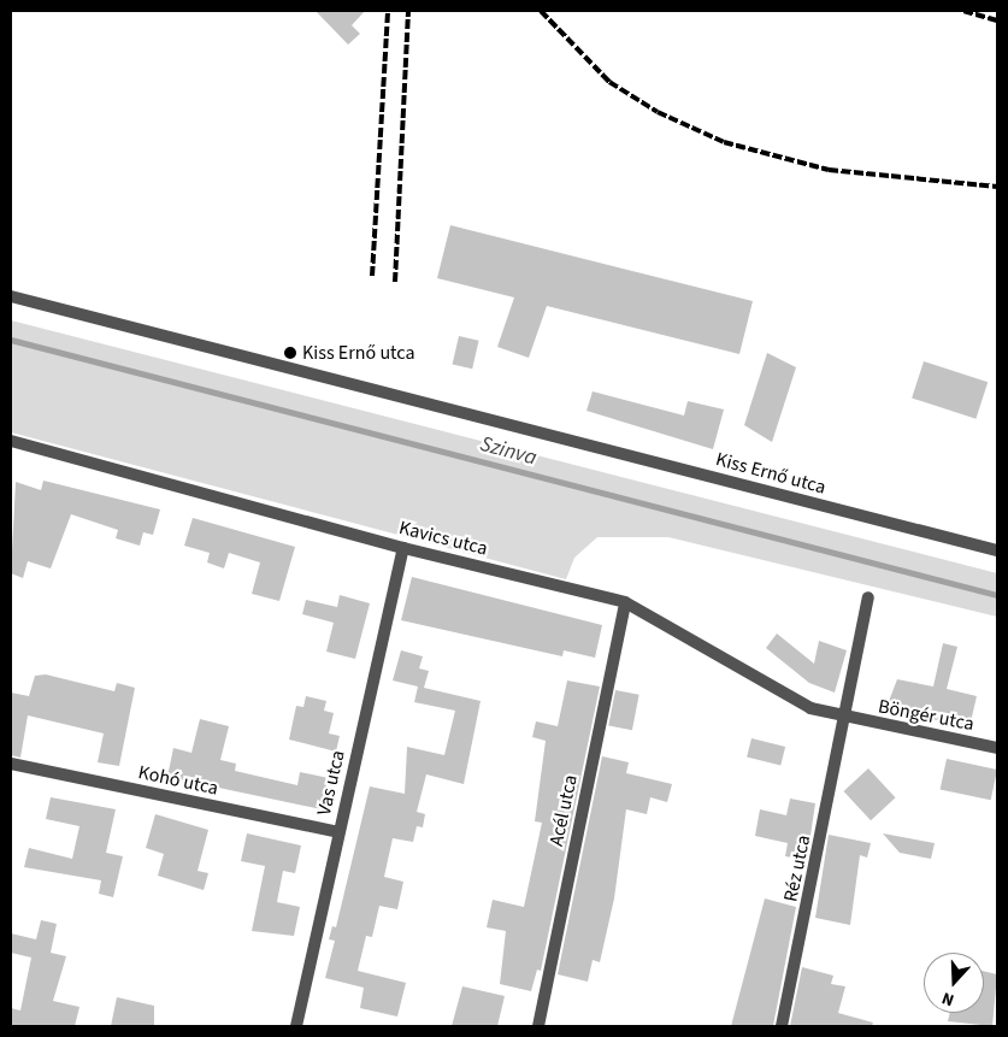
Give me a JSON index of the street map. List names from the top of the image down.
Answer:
{
  "streets": {
    "street": [
      "Kiss Ernő utca",
      "Kavics utca",
      "Böngér utca",
      "Kohó utca",
      "Vas utca",
      "Acél utca",
      "Réz utca"
    ]
  },
  "crossings": [
    ["Kavics utca", "Böngér utca"],
    ["Kavics utca", "Vas utca"],
    ["Kavics utca", "Acél utca"],
    ["Kavics utca", "Réz utca"],
    ["Böngér utca", "Réz utca"],
    ["Kohó utca", "Vas utca"]
  ],
  "water": ["Szinva"],
  "places": ["Kiss Ernő utca"],
  "north": "bottom"
}
